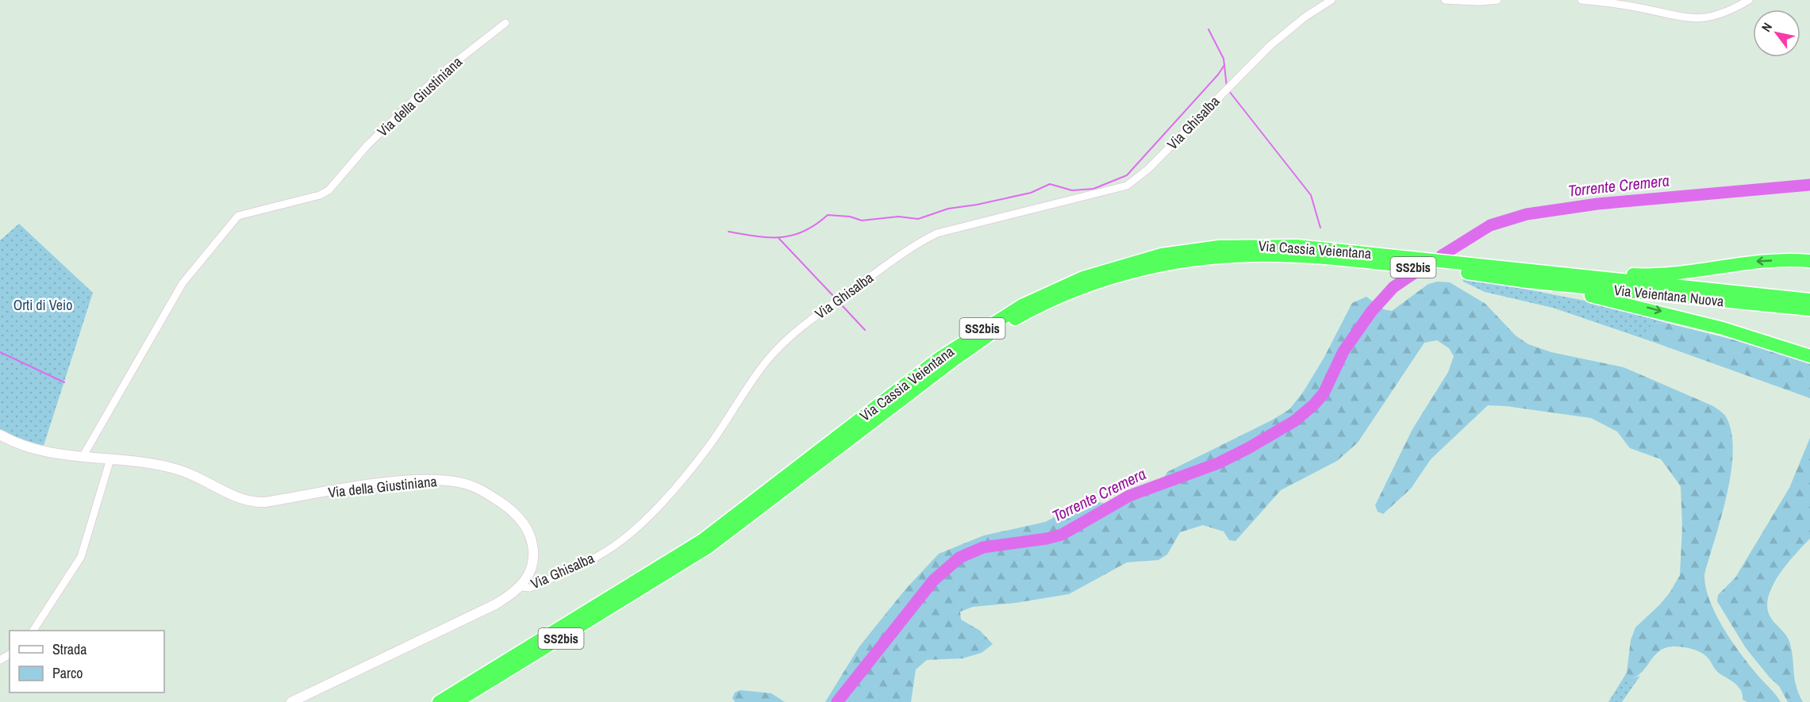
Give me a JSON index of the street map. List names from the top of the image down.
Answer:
{
  "streets": {
    "highway": ["Via Cassia Veientana", "SS2bis", "Via Veientana Nuova"],
    "street": ["Via della Giustiniana", "Via Ghisalba"]
  },
  "crossings": [
    ["Via della Giustiniana", "Via Ghisalba"],
    ["Via Cassia Veientana", "Via Veientana Nuova"]
  ],
  "water": ["Torrente Cremera"],
  "parks": ["Orti di Veio"],
  "legend": ["Strada", "Parco"],
  "north": "top left"
}
